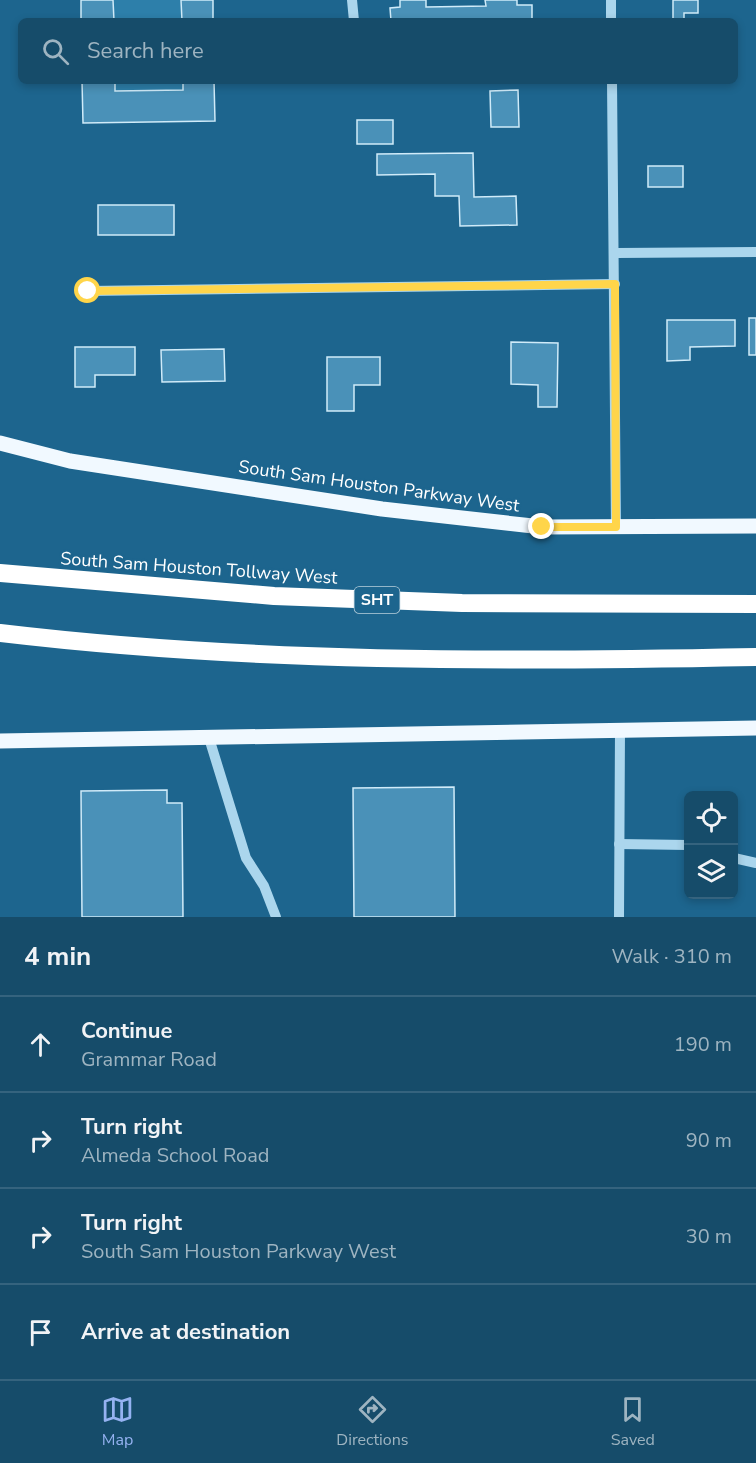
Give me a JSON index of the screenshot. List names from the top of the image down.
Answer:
{
  "streets": {
    "highway": ["South Sam Houston Tollway West", "SHT"],
    "main road": ["South Sam Houston Parkway West"]
  },
  "page": {
    "search": "Search here",
    "heading": ["4 min", "Walk · 310 m"],
    "list": [
      ["Continue", "Grammar Road", "190 m"],
      ["Turn right", "Almeda School Road", "90 m"],
      ["Turn right", "South Sam Houston Parkway West", "30 m"],
      "Arrive at destination"
    ],
    "nav": ["Map", "Directions", "Saved"]
  }
}
